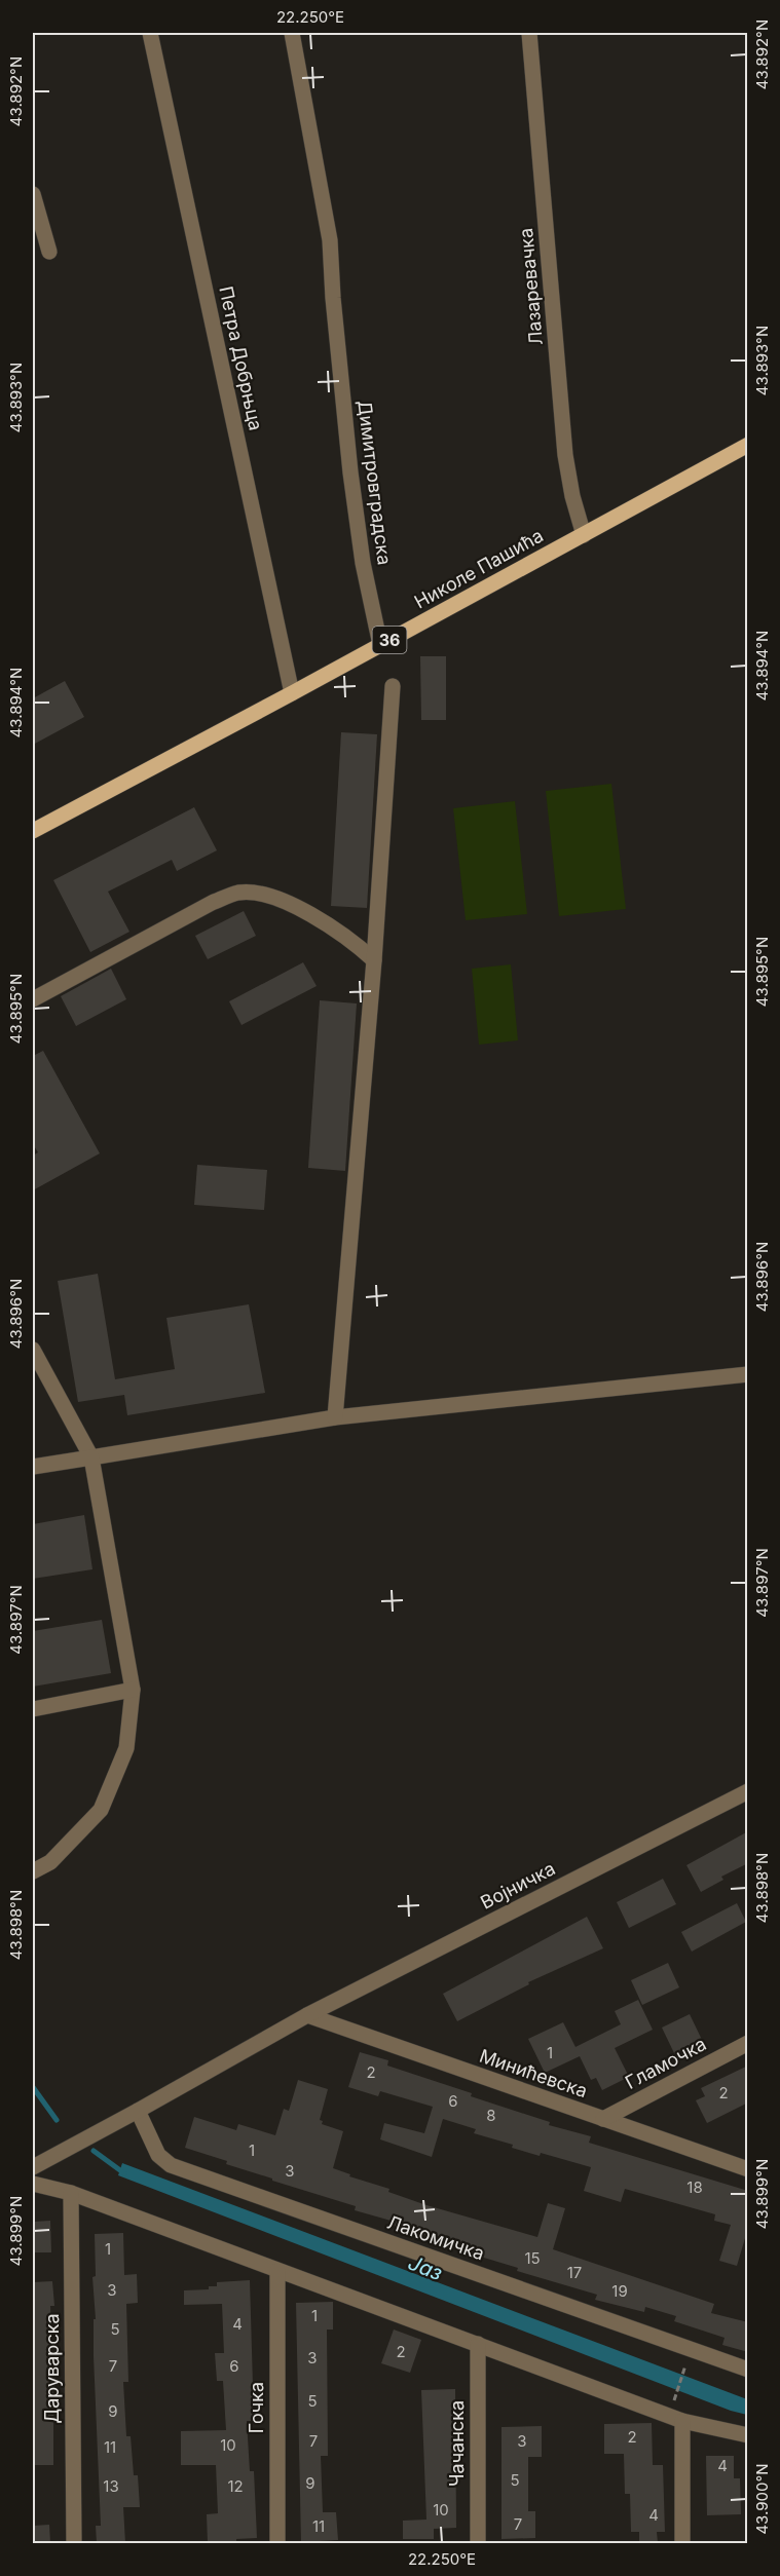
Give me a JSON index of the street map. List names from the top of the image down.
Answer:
{
  "streets": {
    "main road": ["Николе Пашића", "36"],
    "street": [
      "Лазаревачка",
      "Петра Добрњца",
      "Димитровградска",
      "Војничка",
      "Гламочка",
      "Минићевска",
      "Лакомичка",
      "Даруварска",
      "Гочка",
      "Чачанска"
    ]
  },
  "crossings": [
    ["Лазаревачка", "Николе Пашића"],
    ["Петра Добрњца", "Николе Пашића"],
    ["Димитровградска", "Николе Пашића"],
    ["Војничка", "Минићевска"],
    ["Војничка", "Лакомичка"],
    ["Гламочка", "Минићевска"]
  ],
  "water": ["Јаз"],
  "house_numbers": [
    "1",
    "2",
    "2",
    "6",
    "8",
    "1",
    "3",
    "18",
    "1",
    "15",
    "17",
    "3",
    "19",
    "1",
    "4",
    "5",
    "2",
    "3",
    "7",
    "6",
    "5",
    "9",
    "2",
    "7",
    "3",
    "10",
    "11",
    "4",
    "5",
    "9",
    "13",
    "12",
    "10",
    "4",
    "7",
    "11"
  ],
  "coordinates": [
    "22.250°E",
    "43.892°N",
    "43.893°N",
    "43.894°N",
    "43.895°N",
    "43.896°N",
    "43.897°N",
    "43.898°N",
    "43.899°N",
    "43.900°N"
  ]
}
